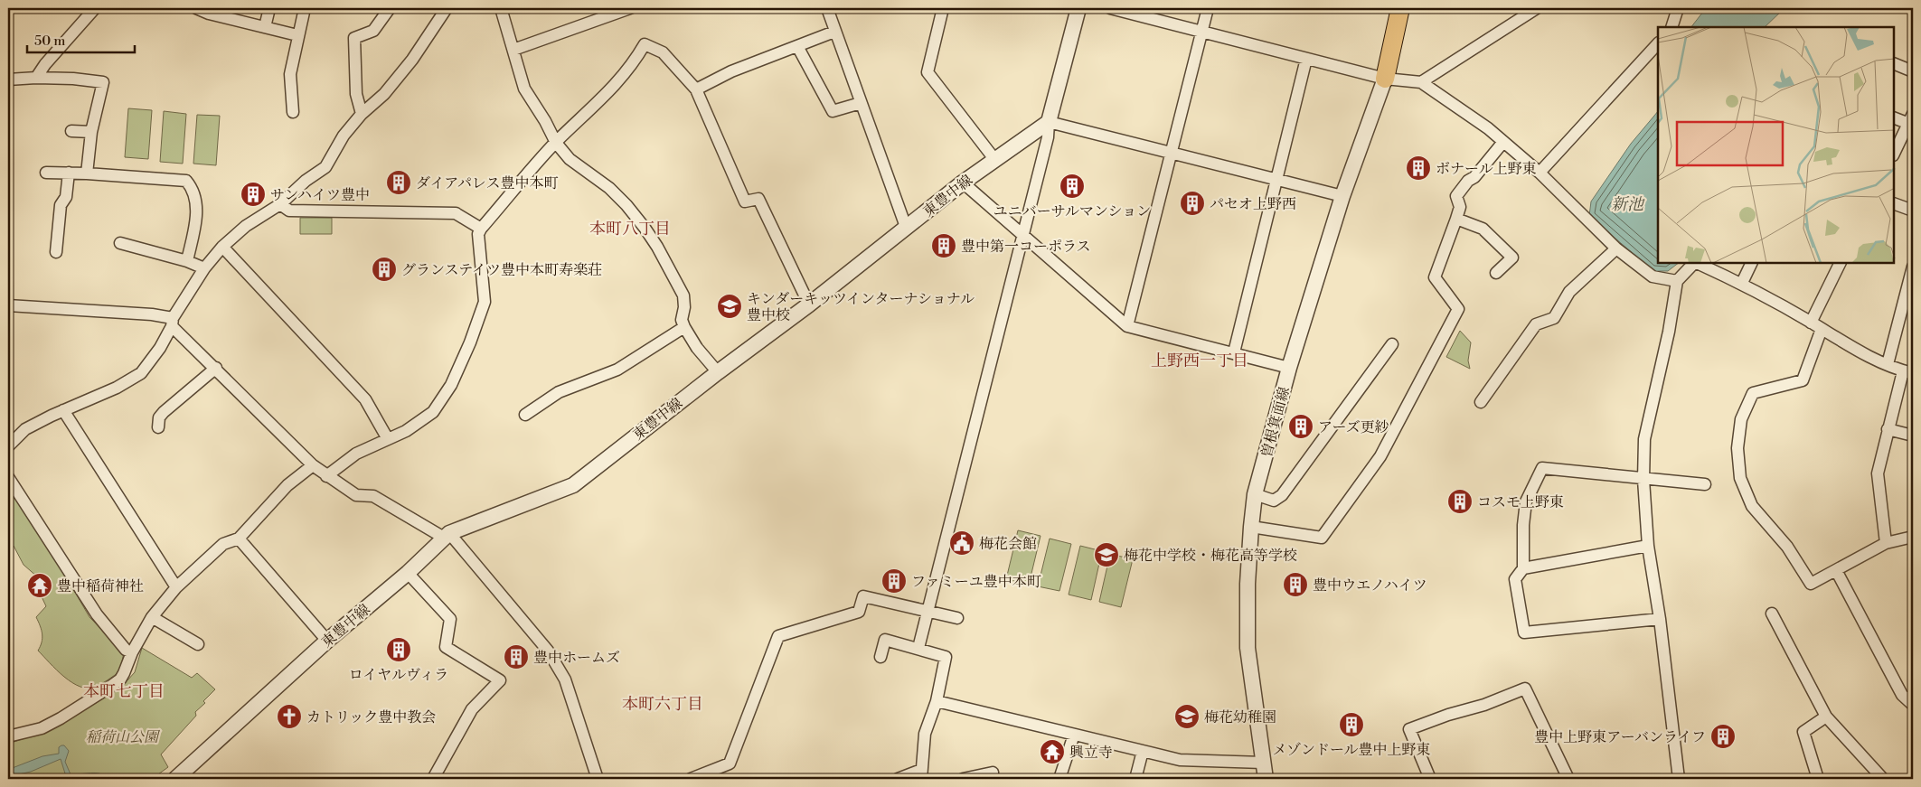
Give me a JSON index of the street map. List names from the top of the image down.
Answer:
{
  "streets": {
    "street": ["東豊中線", "曽根箕面線"]
  },
  "districts": [
    "本町八丁目",
    "上野西一丁目",
    "本町七丁目",
    "本町六丁目"
  ],
  "water": ["新池"],
  "parks": ["稲荷山公園"],
  "places": {
    "building": [
      "ボナール上野東",
      "ダイアパレス豊中本町",
      "ユニバーサルマンション",
      "サンハイツ豊中",
      "パセオ上野西",
      "豊中第一コーポラス",
      "グランステイツ豊中本町寿楽荘",
      "アーズ更紗",
      "コスモ上野東",
      "ファミーユ豊中本町",
      "豊中ウエノハイツ",
      "ロイヤルヴィラ",
      "豊中ホームズ",
      "メゾンドール豊中上野東",
      "豊中上野東アーバンライフ"
    ],
    "school or university": ["キンダーキッツインターナショナル 豊中校", "梅花中学校・梅花高等学校", "梅花幼稚園"],
    "public building": ["梅花会館"],
    "temple": ["豊中稲荷神社", "興立寺"],
    "church": ["カトリック豊中教会"]
  },
  "scale_bar": "50 m"
}
